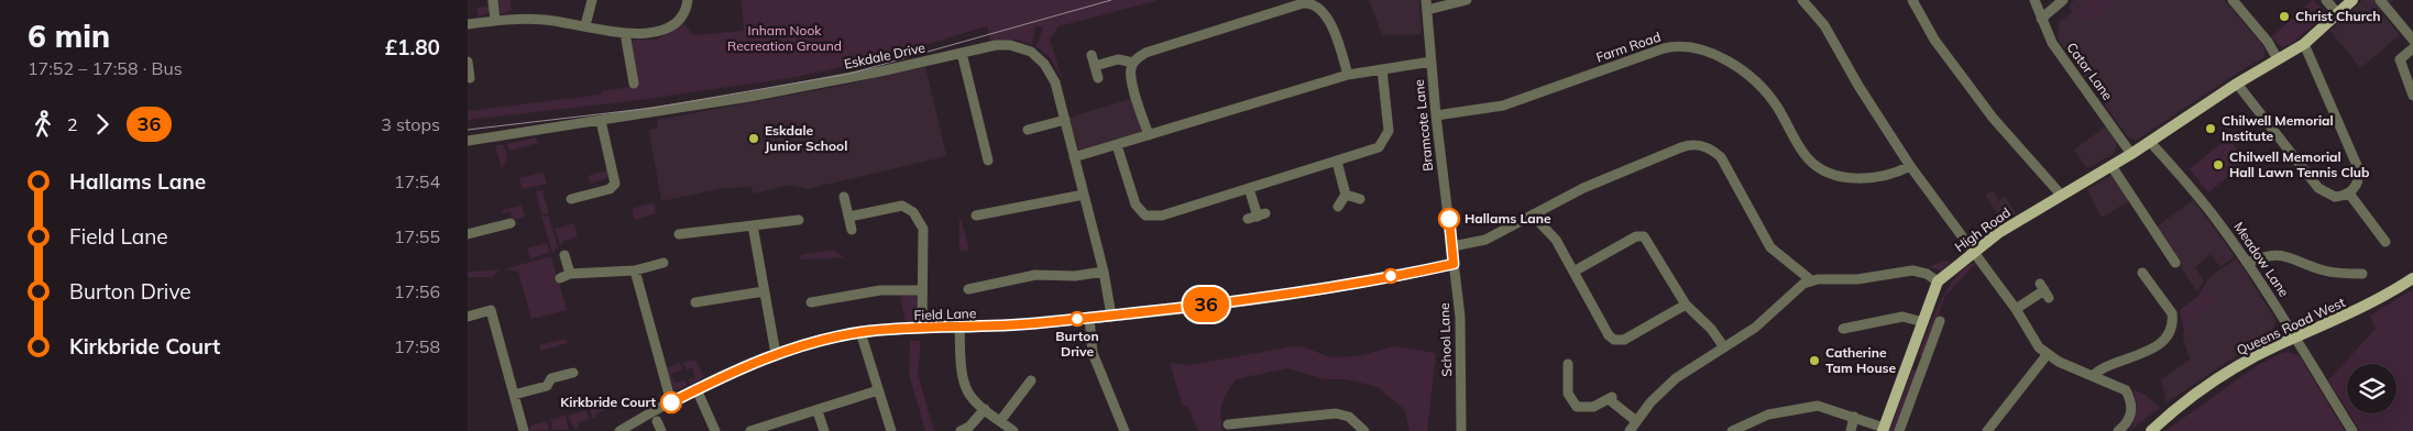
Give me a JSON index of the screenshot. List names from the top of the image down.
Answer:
{
  "streets": {
    "main road": ["High Road", "Queens Road West"],
    "street": [
      "Farm Road",
      "Eskdale Drive",
      "Cator Lane",
      "Bramcote Lane",
      "Meadow Lane",
      "Field Lane",
      "School Lane"
    ]
  },
  "crossings": [
    ["Farm Road", "Bramcote Lane"],
    ["Eskdale Drive", "Field Lane"],
    ["Cator Lane", "High Road"],
    ["Bramcote Lane", "School Lane"],
    ["High Road", "Meadow Lane"],
    ["Meadow Lane", "Queens Road West"],
    ["Field Lane", "School Lane"]
  ],
  "parks": ["Inham Nook Recreation Ground"],
  "places": [
    "Christ Church",
    "Chilwell Memorial Institute",
    "Eskdale Junior School",
    "Chilwell Memorial Hall Lawn Tennis Club",
    "Hallams Lane",
    "Burton Drive",
    "Catherine Tam House",
    "Kirkbride Court"
  ],
  "lines": ["bus line 36"],
  "page": {
    "heading": ["6 min", "17:52 – 17:58 · Bus", "£1.80"],
    "on_map": "36",
    "legs": ["2", "36", "3 stops"],
    "list": [
      {
        "name": "Hallams Lane",
        "value": "17:54"
      },
      {
        "name": "Field Lane",
        "value": "17:55"
      },
      {
        "name": "Burton Drive",
        "value": "17:56"
      },
      {
        "name": "Kirkbride Court",
        "value": "17:58"
      }
    ]
  }
}
